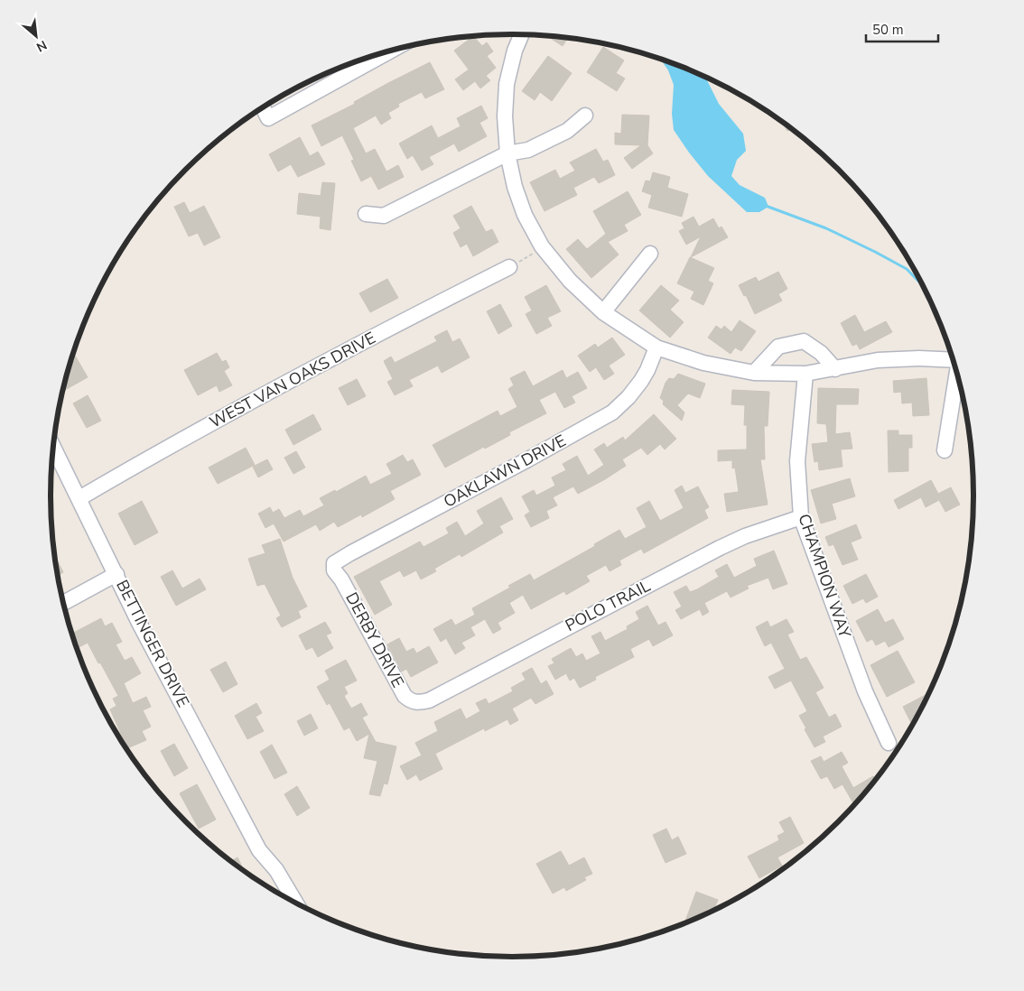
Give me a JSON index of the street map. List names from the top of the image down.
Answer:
{
  "streets": {
    "street": [
      "WEST VAN OAKS DRIVE",
      "OAKLAWN DRIVE",
      "CHAMPION WAY",
      "POLO TRAIL",
      "DERBY DRIVE",
      "BETTINGER DRIVE"
    ]
  },
  "crossings": [
    ["WEST VAN OAKS DRIVE", "BETTINGER DRIVE"],
    ["OAKLAWN DRIVE", "DERBY DRIVE"],
    ["CHAMPION WAY", "POLO TRAIL"],
    ["POLO TRAIL", "DERBY DRIVE"]
  ],
  "scale_bar": "50 m",
  "north": "bottom right"
}
